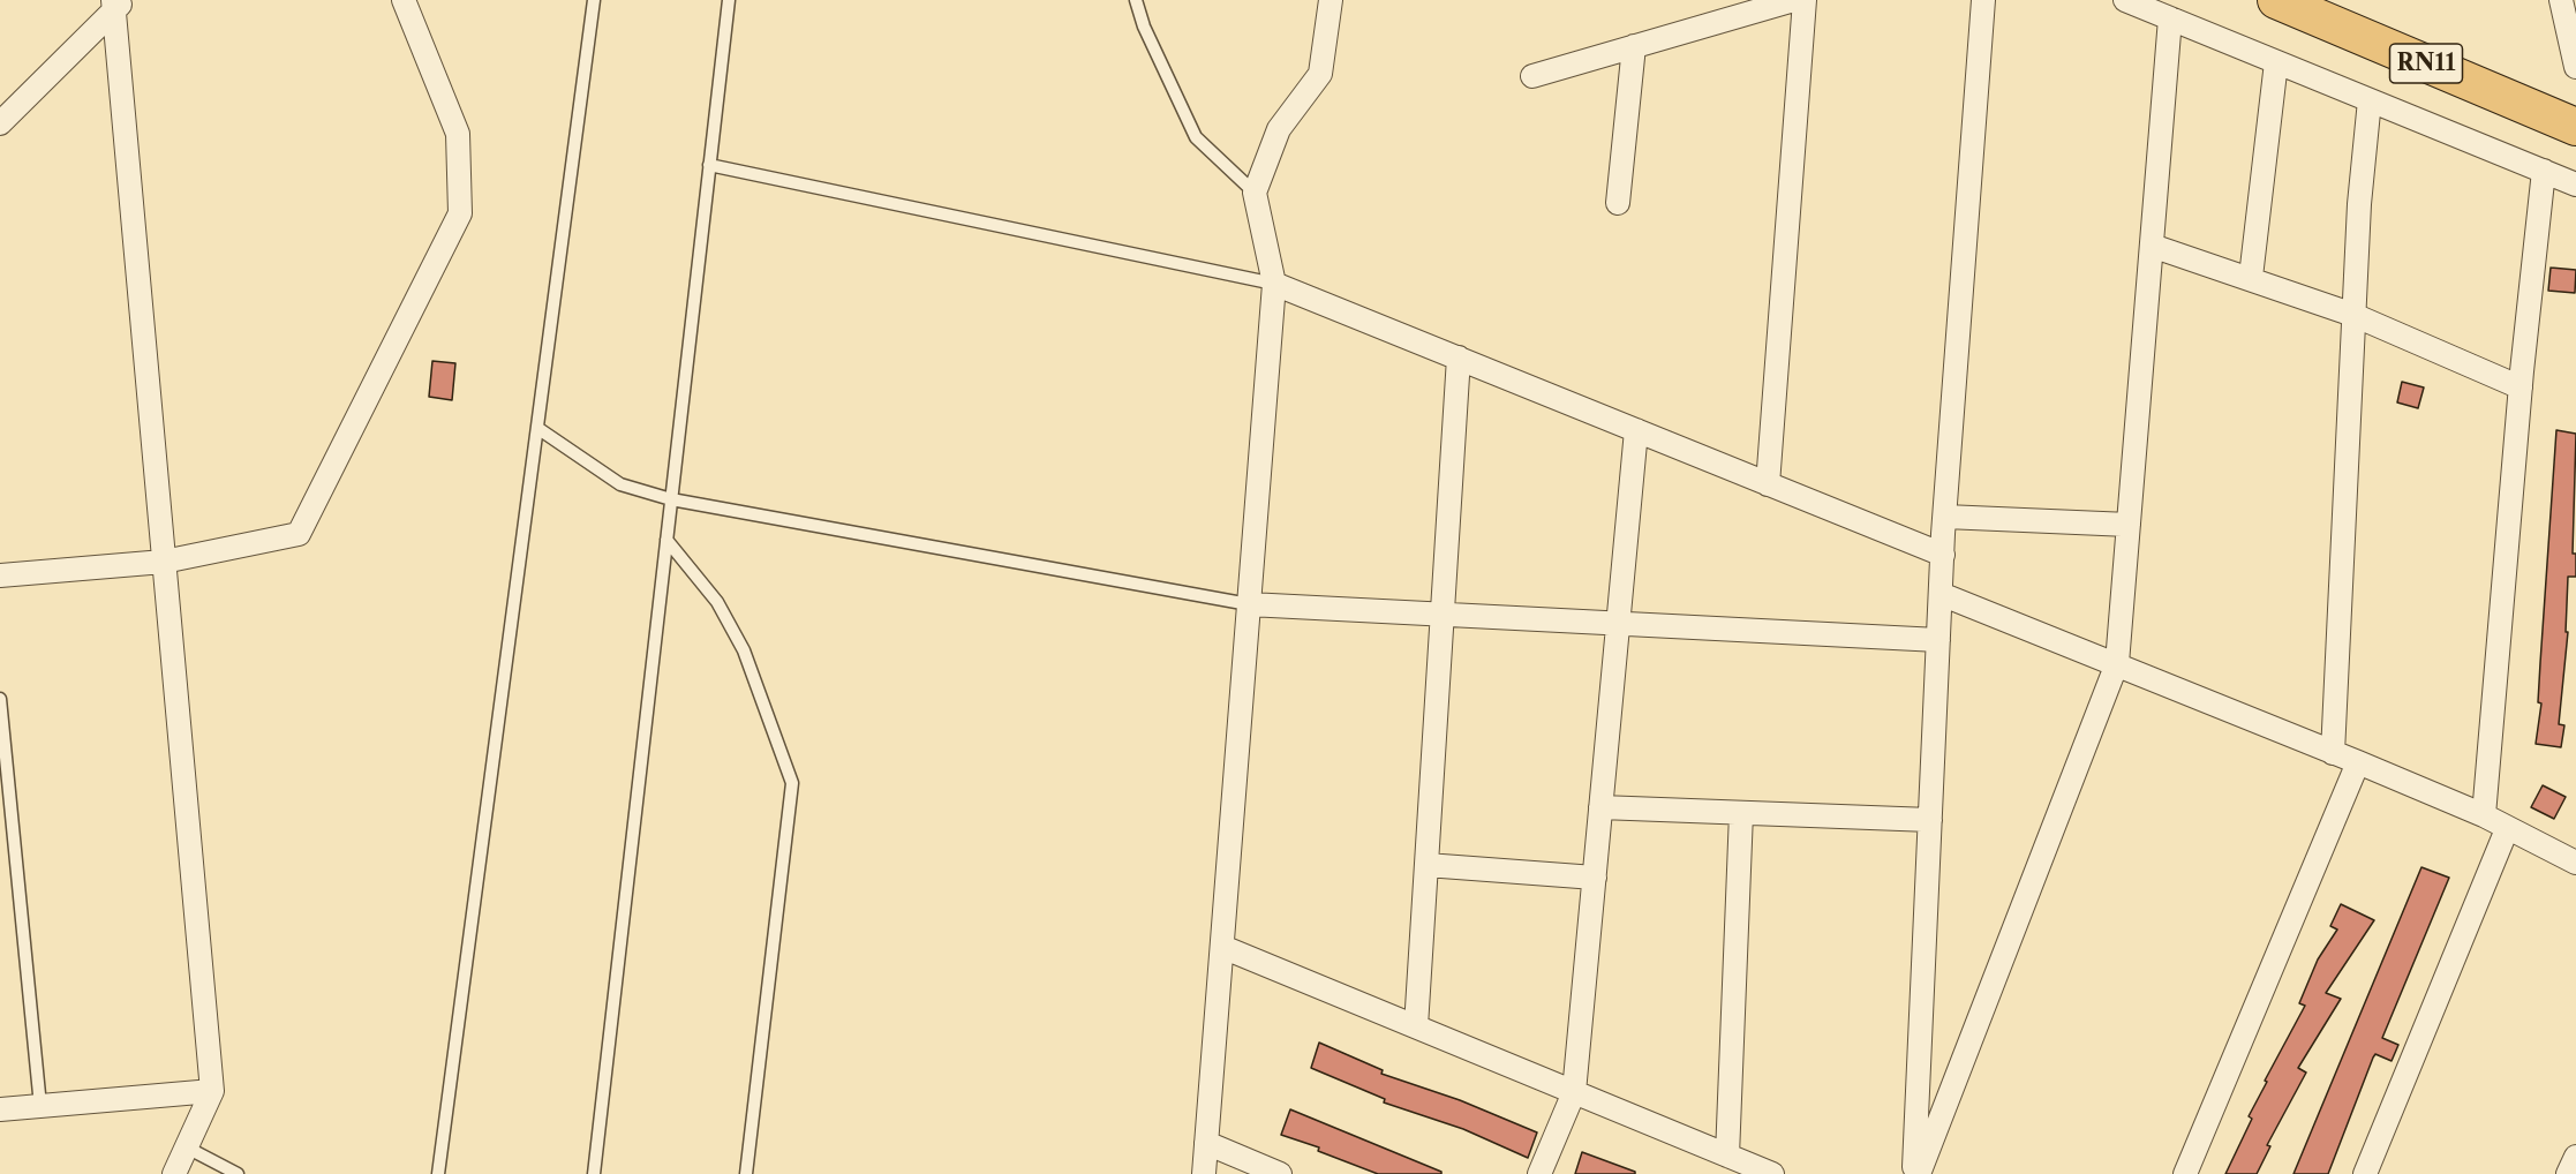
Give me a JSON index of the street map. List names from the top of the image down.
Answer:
{
  "streets": {
    "main road": ["RN11"]
  }
}
